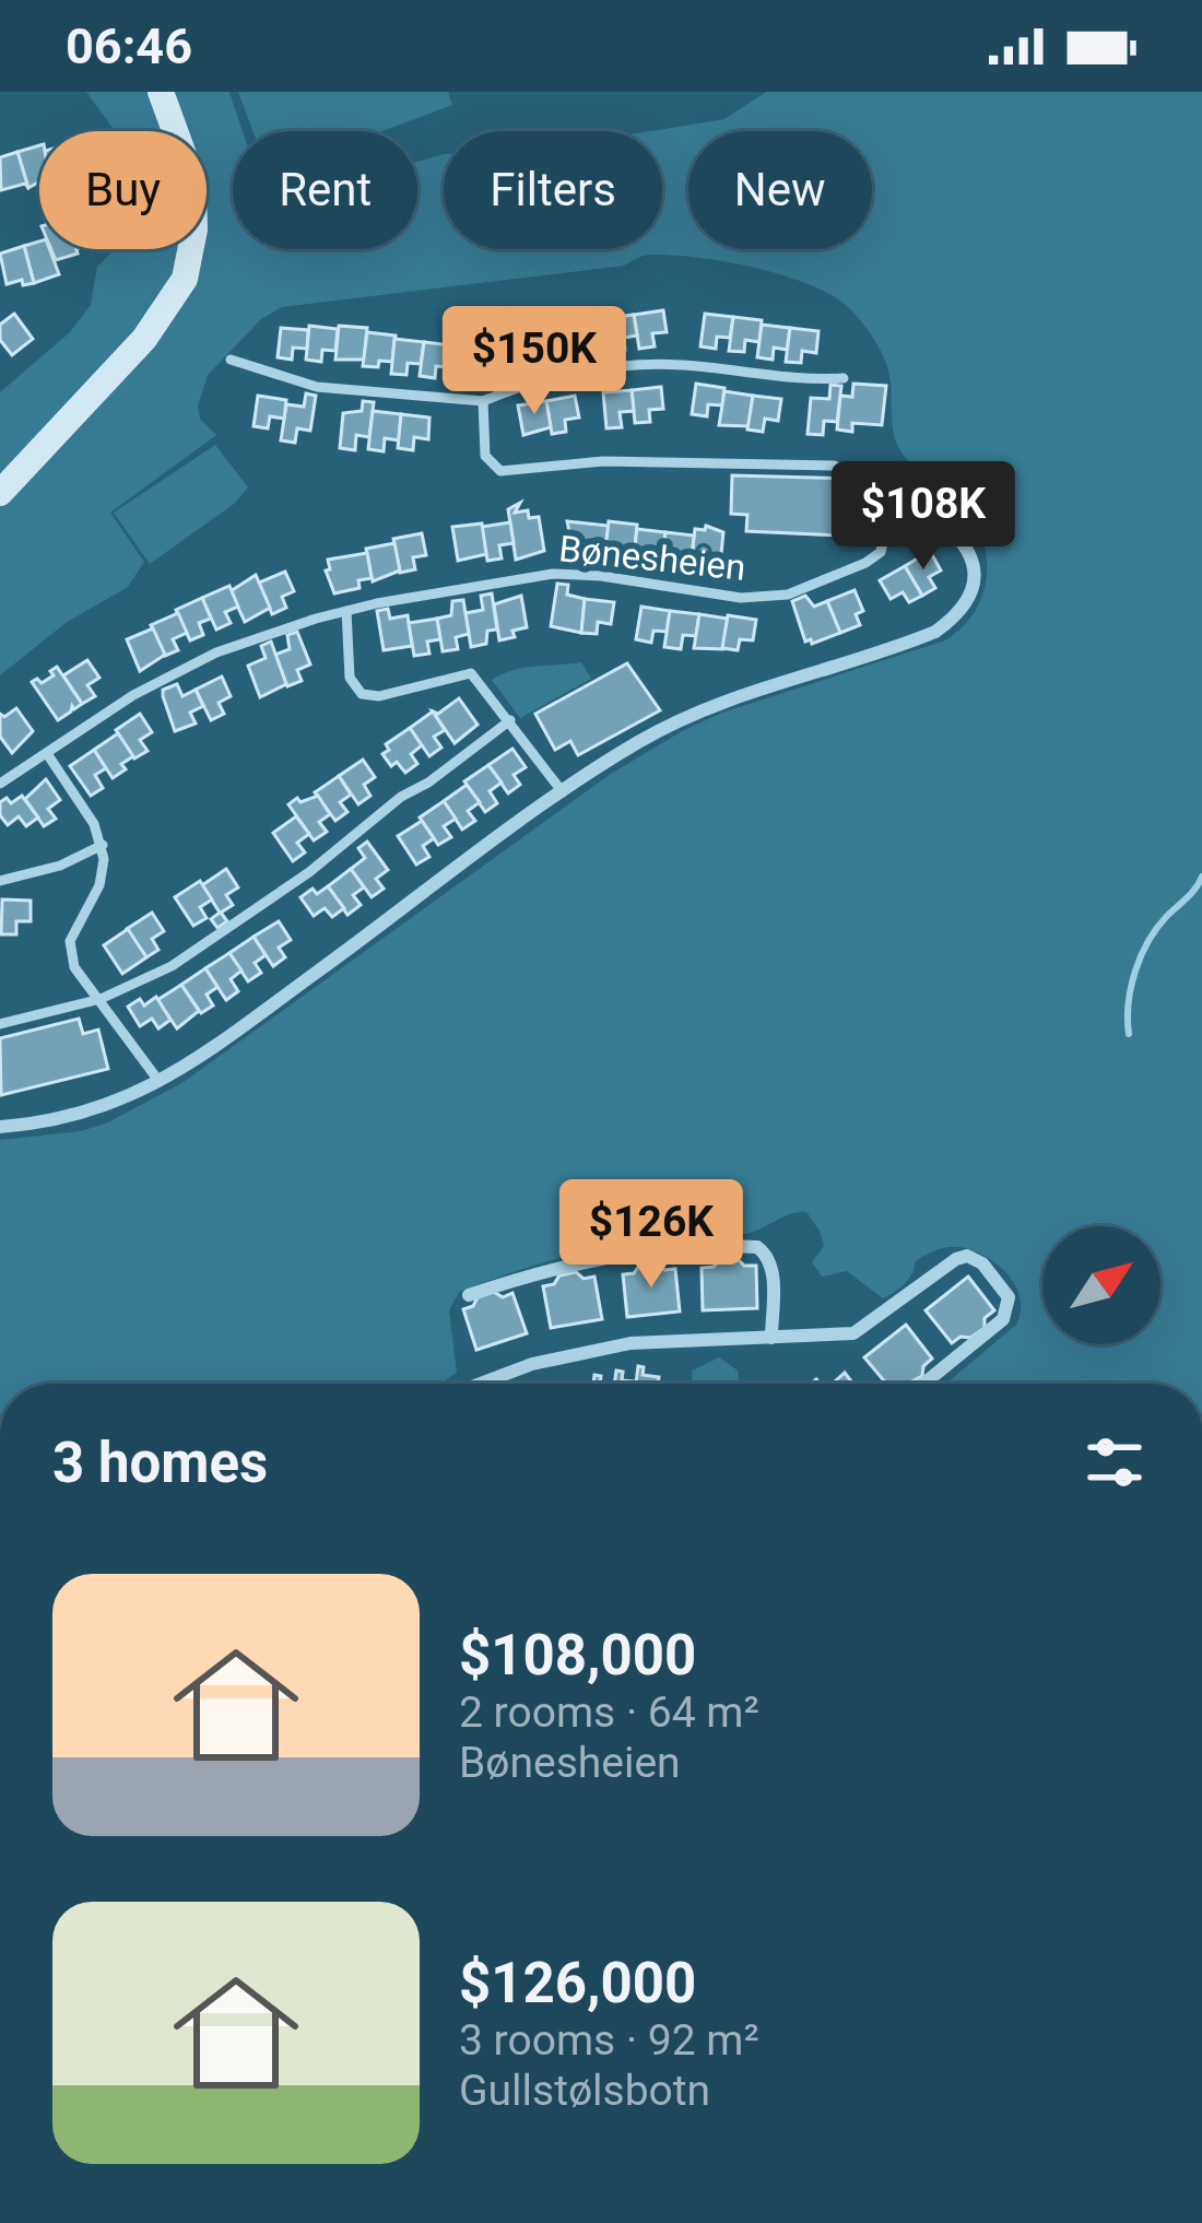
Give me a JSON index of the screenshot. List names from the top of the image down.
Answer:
{
  "streets": {
    "lane": ["Bønesheien"]
  },
  "north": "top right",
  "page": {
    "status": "06:46",
    "chip": [
      "Buy",
      "Rent",
      "Filters",
      "New"
    ],
    "price": ["$150K", "$108K", "$126K"],
    "heading": "3 homes",
    "list": [
      {
        "name": "$108,000",
        "note": "2 rooms · 64 m² · Bønesheien"
      },
      {
        "name": "$126,000",
        "note": "3 rooms · 92 m² · Gullstølsbotn"
      }
    ]
  }
}
